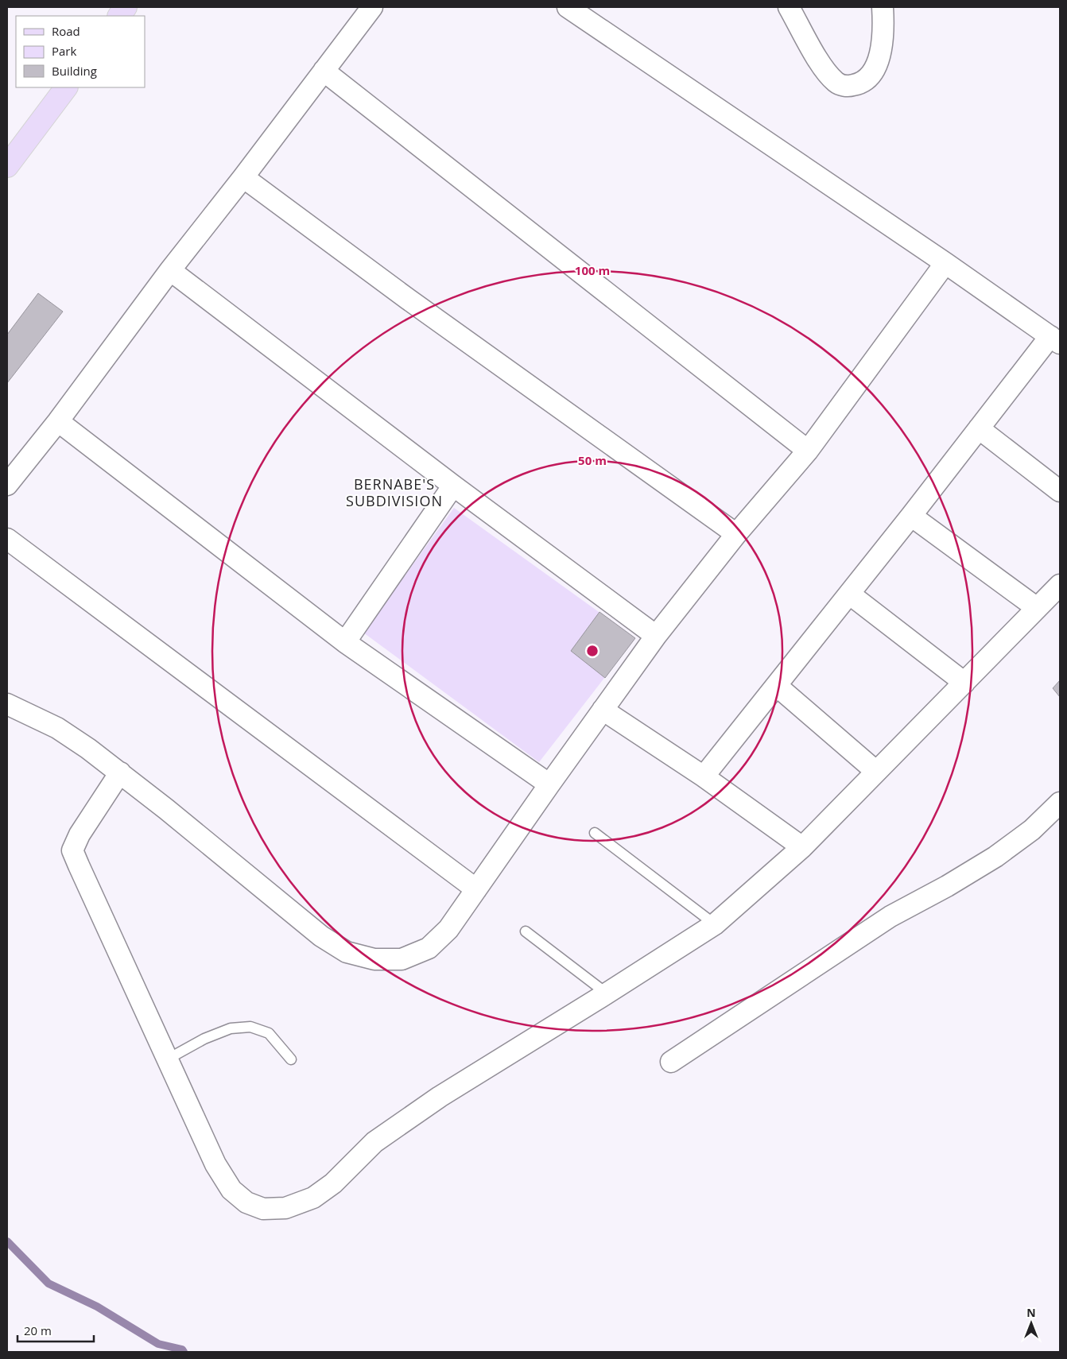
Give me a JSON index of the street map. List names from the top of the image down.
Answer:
{
  "districts": ["BERNABE'S SUBDIVISION"],
  "legend": ["Road", "Park", "Building"],
  "scale_bar": "20 m",
  "north": "top",
  "rings": ["100 m", "50 m"]
}
